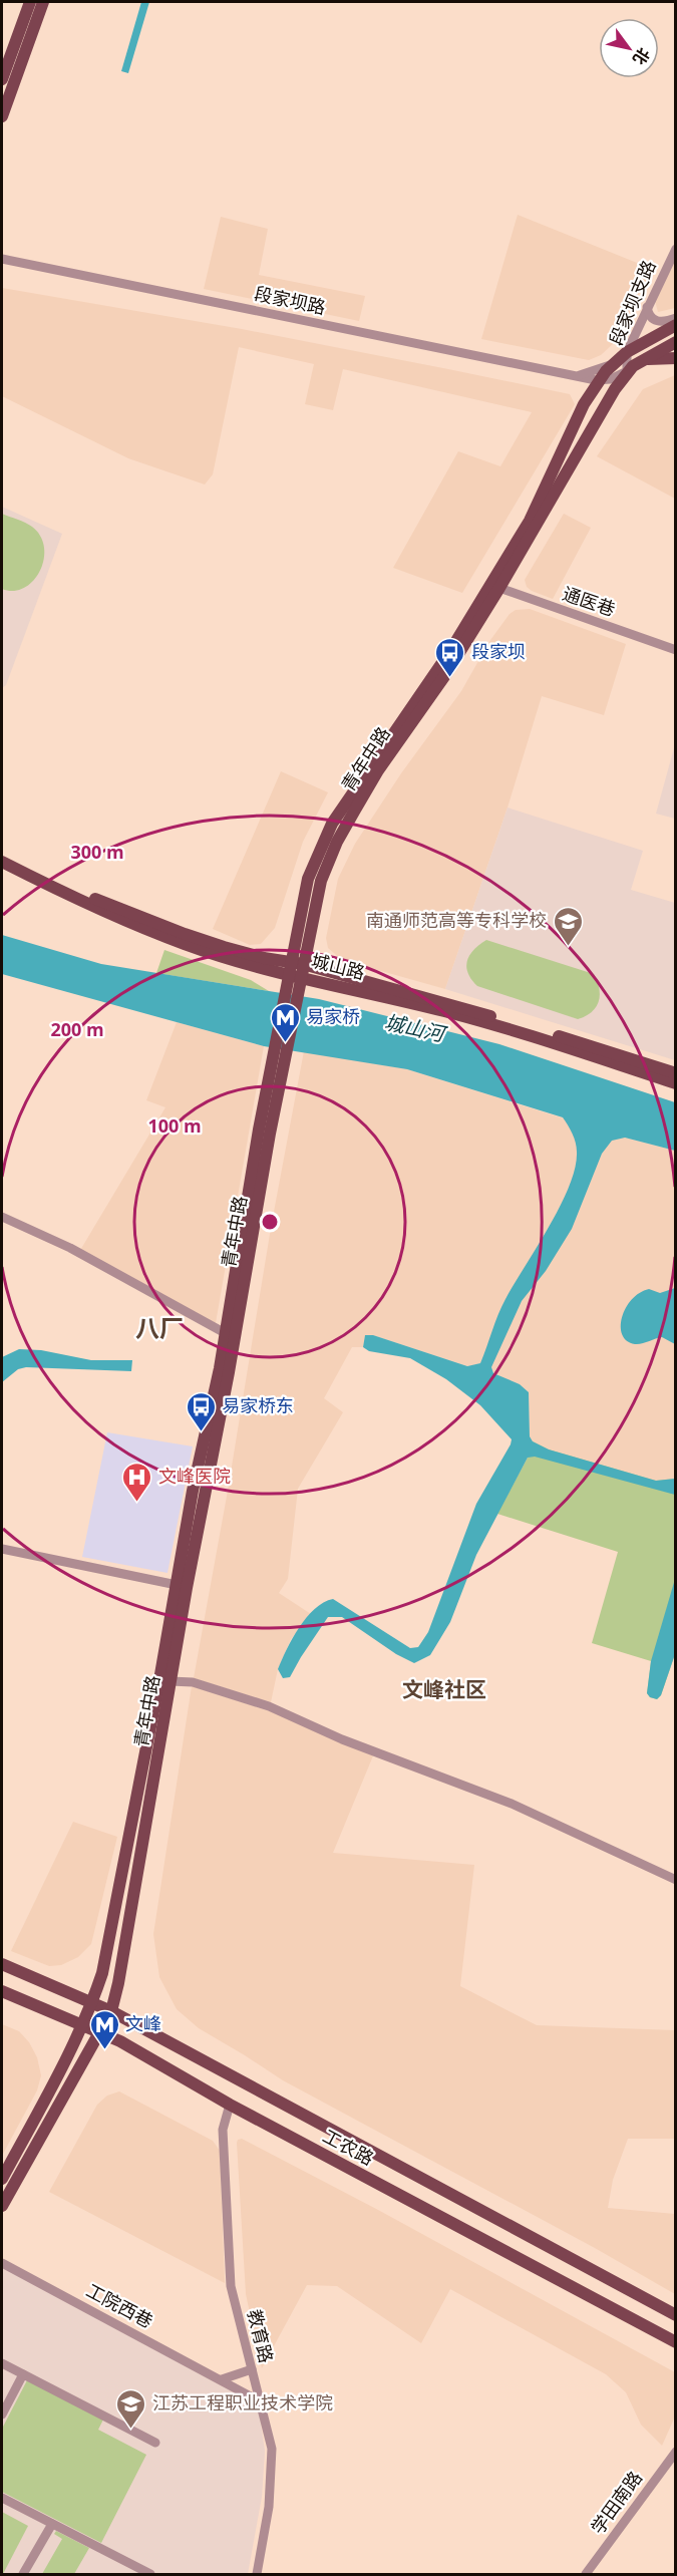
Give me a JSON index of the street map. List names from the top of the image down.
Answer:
{
  "streets": {
    "main road": ["青年中路", "城山路", "工农路"],
    "street": [
      "段家坝路",
      "段家坝支路",
      "通医巷",
      "工院西巷",
      "教育路",
      "学田南路"
    ]
  },
  "crossings": [
    ["段家坝路", "段家坝支路"],
    ["段家坝路", "青年中路"],
    ["段家坝支路", "青年中路"],
    ["通医巷", "青年中路"],
    ["青年中路", "城山路"],
    ["青年中路", "工农路"],
    ["工农路", "教育路"],
    ["工院西巷", "教育路"]
  ],
  "districts": ["八厂", "文峰社区"],
  "water": ["城山河"],
  "places": {
    "bus stop": ["段家坝", "易家桥东"],
    "school or university": ["南通师范高等专科学校", "江苏工程职业技术学院"],
    "metro station": ["易家桥", "文峰"],
    "hospital": ["文峰医院"]
  },
  "north": "bottom right",
  "rings": ["300 m", "200 m", "100 m"]
}
